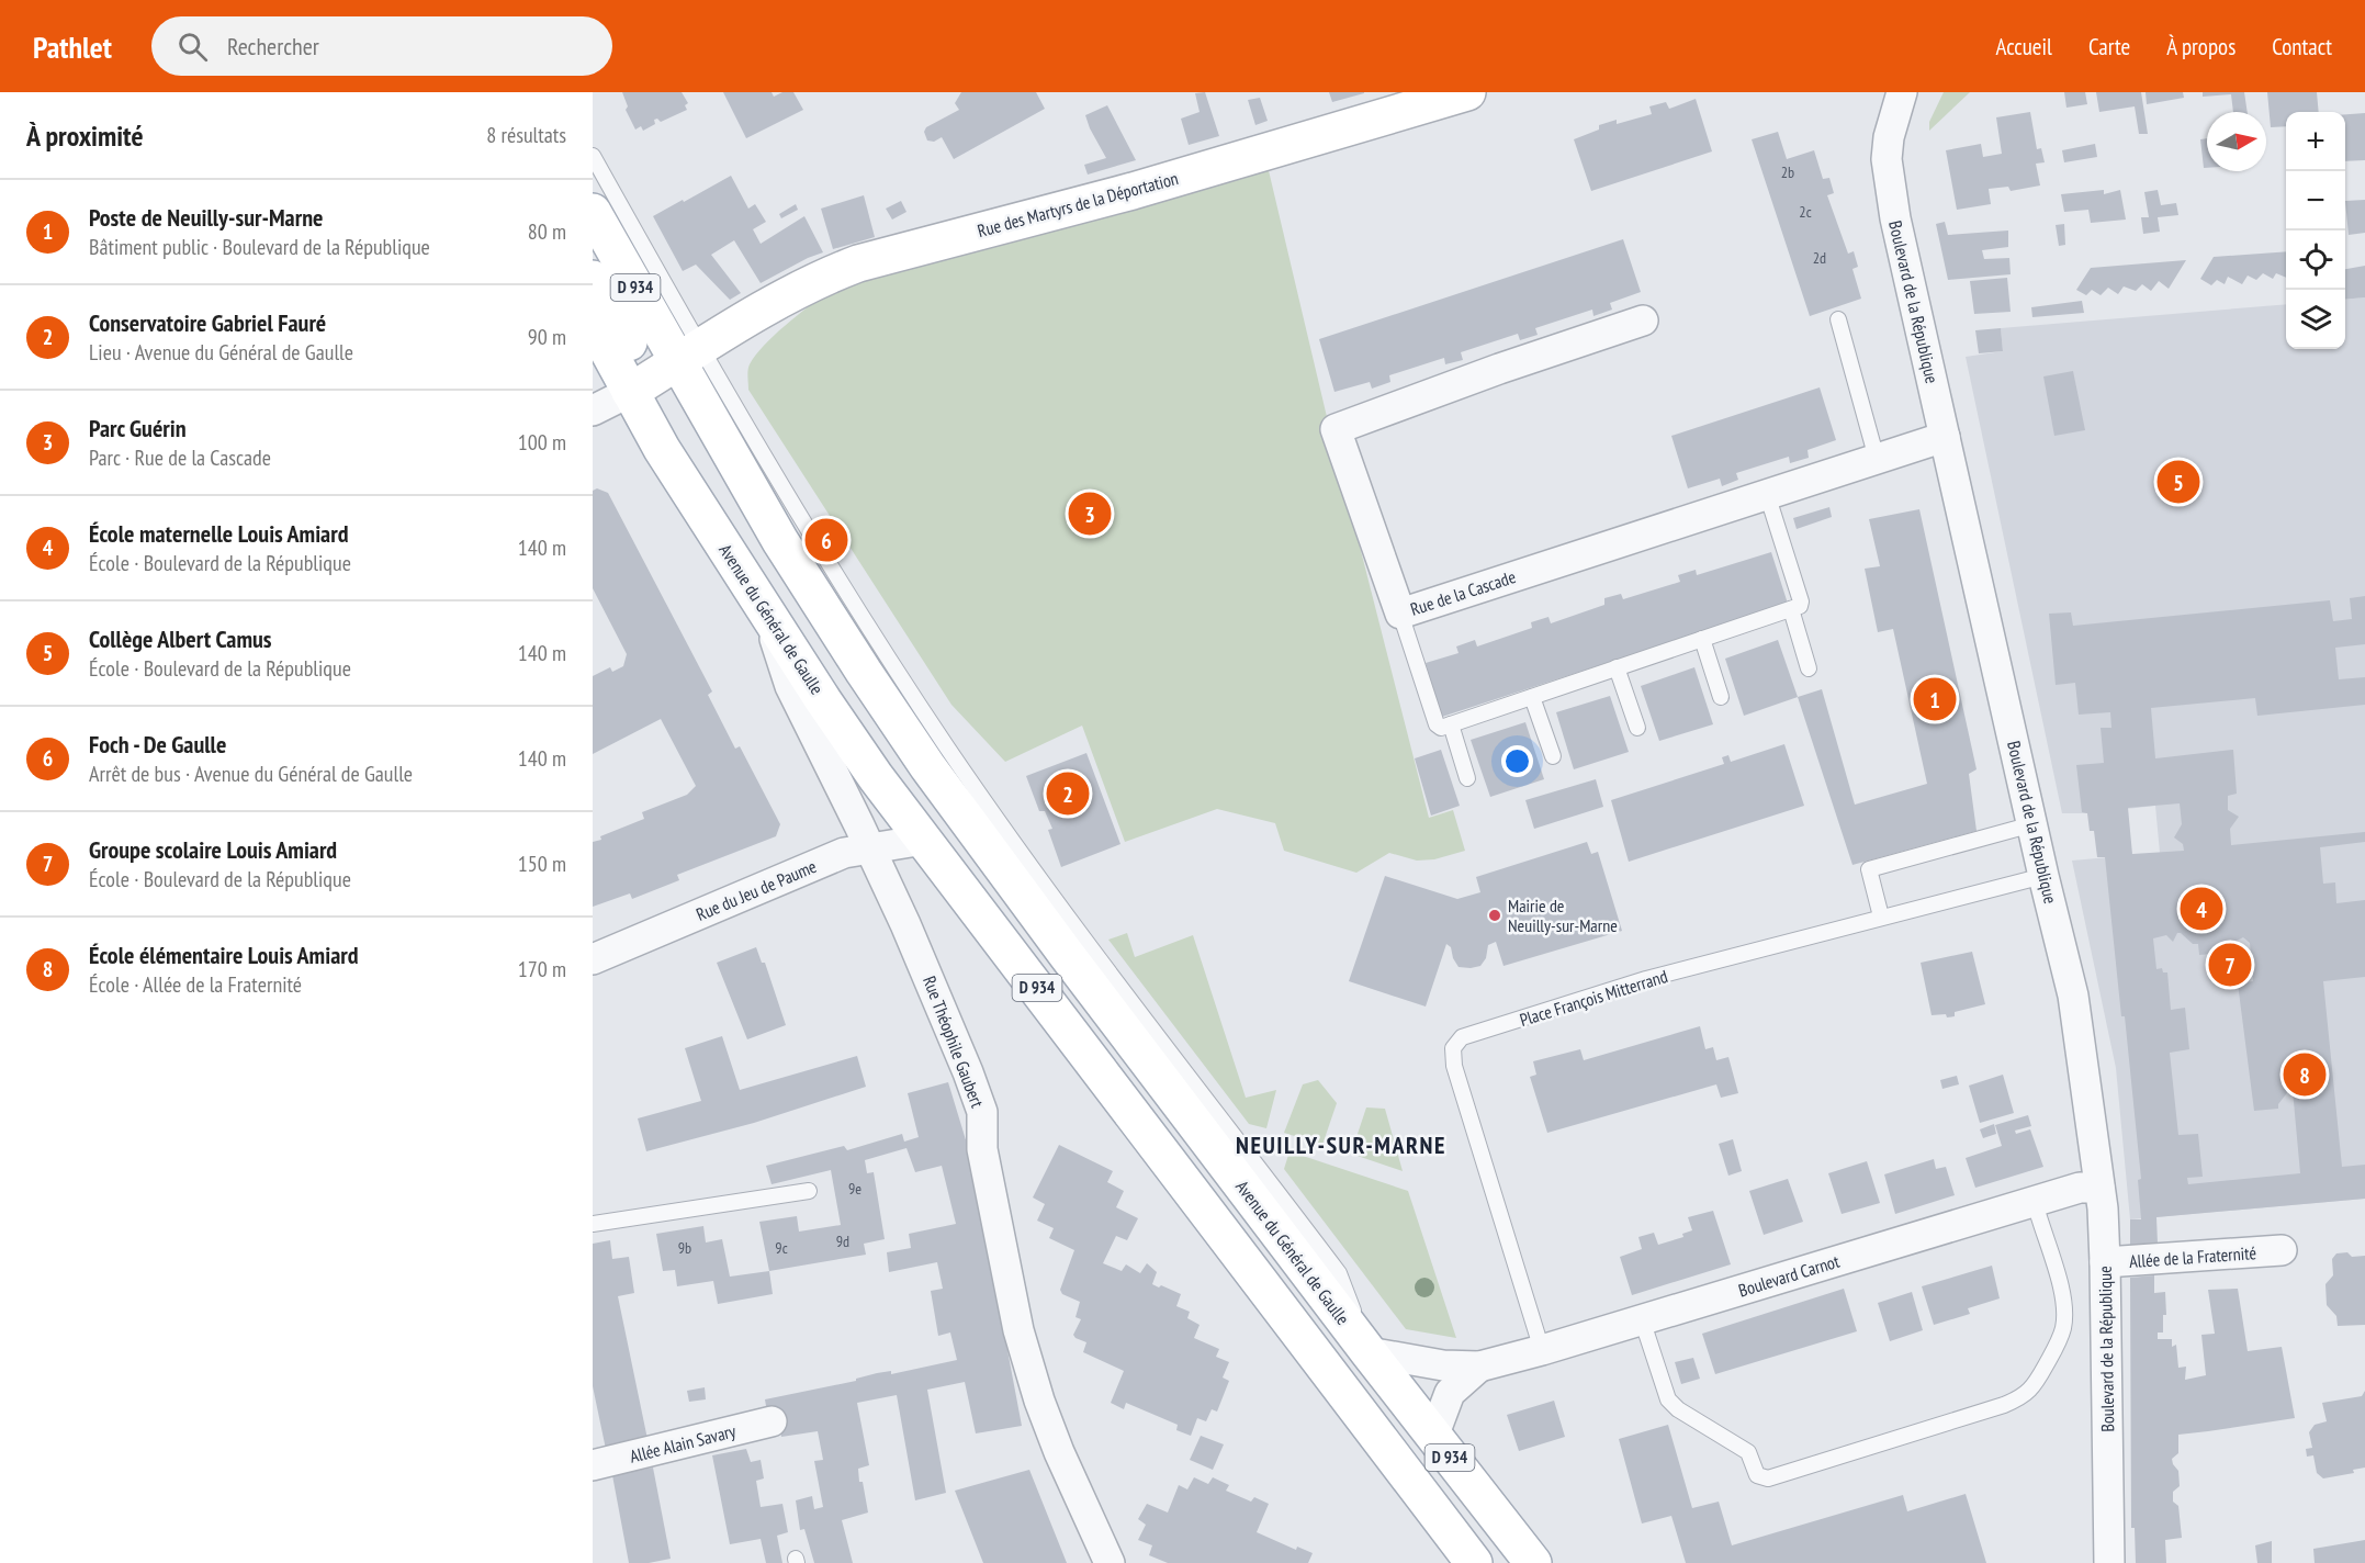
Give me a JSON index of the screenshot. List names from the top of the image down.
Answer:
{
  "streets": {
    "main road": ["Rue des Martyrs de la Déportation", "D 934", "Avenue du Général de Gaulle"],
    "street": [
      "Boulevard de la République",
      "Rue de la Cascade",
      "Rue du Jeu de Paume",
      "Rue Théophile Gaubert",
      "Allée de la Fraternité",
      "Boulevard Carnot",
      "Allée Alain Savary"
    ],
    "lane": ["Place François Mitterrand"]
  },
  "crossings": [
    ["Rue des Martyrs de la Déportation", "D 934"],
    ["Rue des Martyrs de la Déportation", "Avenue du Général de Gaulle"],
    ["D 934", "Avenue du Général de Gaulle"],
    ["Boulevard de la République", "Rue de la Cascade"],
    ["Boulevard de la République", "Place François Mitterrand"],
    ["Boulevard de la République", "Allée de la Fraternité"],
    ["Boulevard de la République", "Boulevard Carnot"],
    ["Avenue du Général de Gaulle", "Rue du Jeu de Paume"],
    ["Avenue du Général de Gaulle", "Rue Théophile Gaubert"],
    ["Avenue du Général de Gaulle", "Boulevard Carnot"],
    ["Rue du Jeu de Paume", "Rue Théophile Gaubert"],
    ["Place François Mitterrand", "Boulevard Carnot"]
  ],
  "districts": ["NEUILLY-SUR-MARNE"],
  "places": ["Mairie de Neuilly-sur-Marne"],
  "house_numbers": [
    "2b",
    "2c",
    "2d",
    "9e",
    "9d",
    "9b",
    "9c"
  ],
  "north": "right",
  "page": {
    "header": "Pathlet",
    "search": "Rechercher",
    "nav": [
      "Accueil",
      "Carte",
      "À propos",
      "Contact"
    ],
    "heading": ["À proximité", "8 résultats"],
    "map_buttons": ["+", "−"],
    "list": [
      {
        "mark": "1",
        "name": "Poste de Neuilly-sur-Marne",
        "note": "Bâtiment public · Boulevard de la République",
        "value": "80 m"
      },
      {
        "mark": "2",
        "name": "Conservatoire Gabriel Fauré",
        "note": "Lieu · Avenue du Général de Gaulle",
        "value": "90 m"
      },
      {
        "mark": "3",
        "name": "Parc Guérin",
        "note": "Parc · Rue de la Cascade",
        "value": "100 m"
      },
      {
        "mark": "4",
        "name": "École maternelle Louis Amiard",
        "note": "École · Boulevard de la République",
        "value": "140 m"
      },
      {
        "mark": "5",
        "name": "Collège Albert Camus",
        "note": "École · Boulevard de la République",
        "value": "140 m"
      },
      {
        "mark": "6",
        "name": "Foch - De Gaulle",
        "note": "Arrêt de bus · Avenue du Général de Gaulle",
        "value": "140 m"
      },
      {
        "mark": "7",
        "name": "Groupe scolaire Louis Amiard",
        "note": "École · Boulevard de la République",
        "value": "150 m"
      },
      {
        "mark": "8",
        "name": "École élémentaire Louis Amiard",
        "note": "École · Allée de la Fraternité",
        "value": "170 m"
      }
    ],
    "pins": [
      "5",
      "3",
      "6",
      "1",
      "2",
      "4",
      "7",
      "8"
    ]
  }
}
